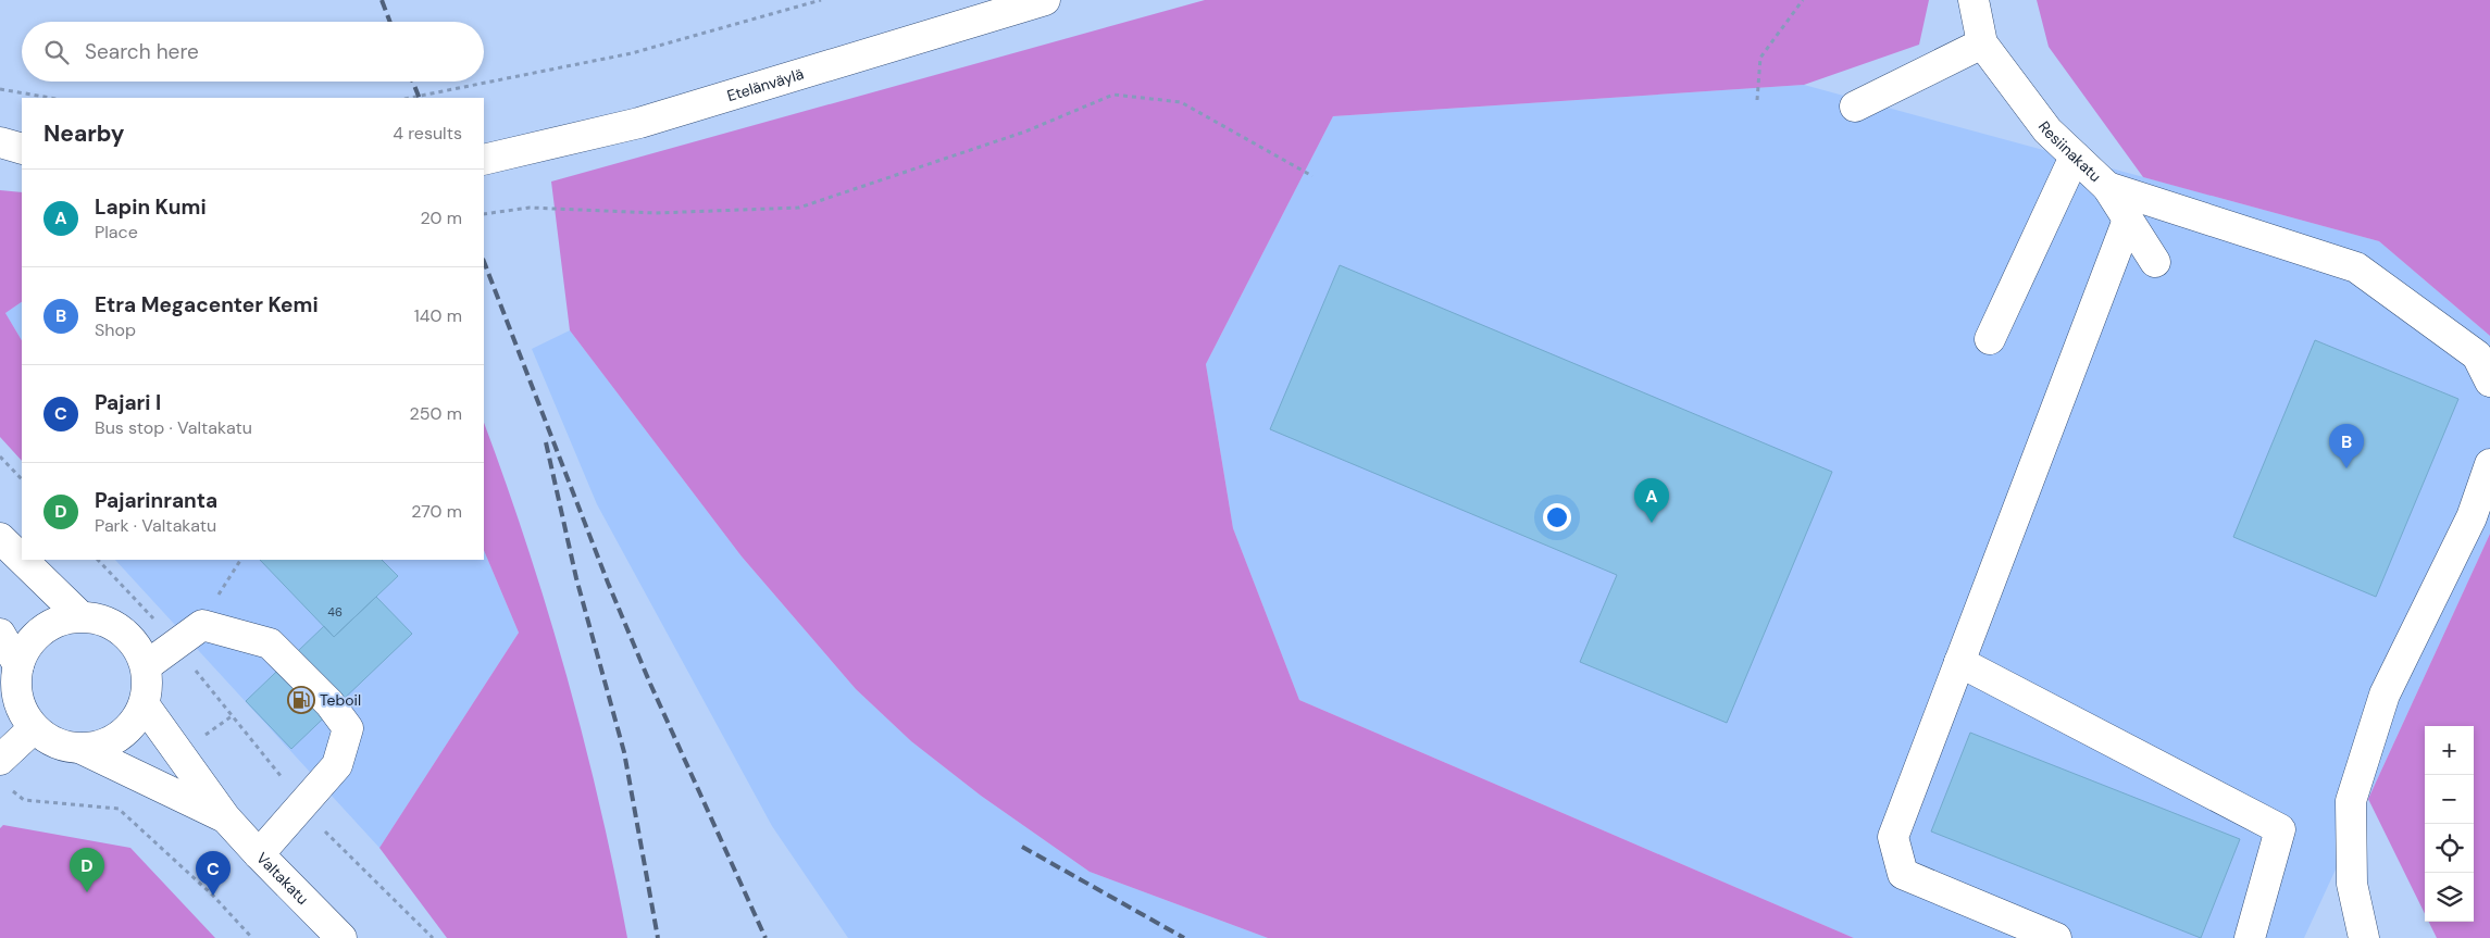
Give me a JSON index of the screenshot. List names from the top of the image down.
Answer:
{
  "streets": {
    "main road": ["Etelänväylä", "Resiinakatu", "Valtakatu"]
  },
  "places": {
    "fuel station": ["Teboil"]
  },
  "house_numbers": ["46"],
  "page": {
    "search": "Search here",
    "heading": ["Nearby", "4 results"],
    "list": [
      {
        "mark": "A",
        "name": "Lapin Kumi",
        "note": "Place",
        "value": "20 m"
      },
      {
        "mark": "B",
        "name": "Etra Megacenter Kemi",
        "note": "Shop",
        "value": "140 m"
      },
      {
        "mark": "C",
        "name": "Pajari I",
        "note": "Bus stop · Valtakatu",
        "value": "250 m"
      },
      {
        "mark": "D",
        "name": "Pajarinranta",
        "note": "Park · Valtakatu",
        "value": "270 m"
      }
    ],
    "pins": [
      "B",
      "A",
      "D",
      "C"
    ],
    "map_buttons": ["+", "−"]
  }
}
